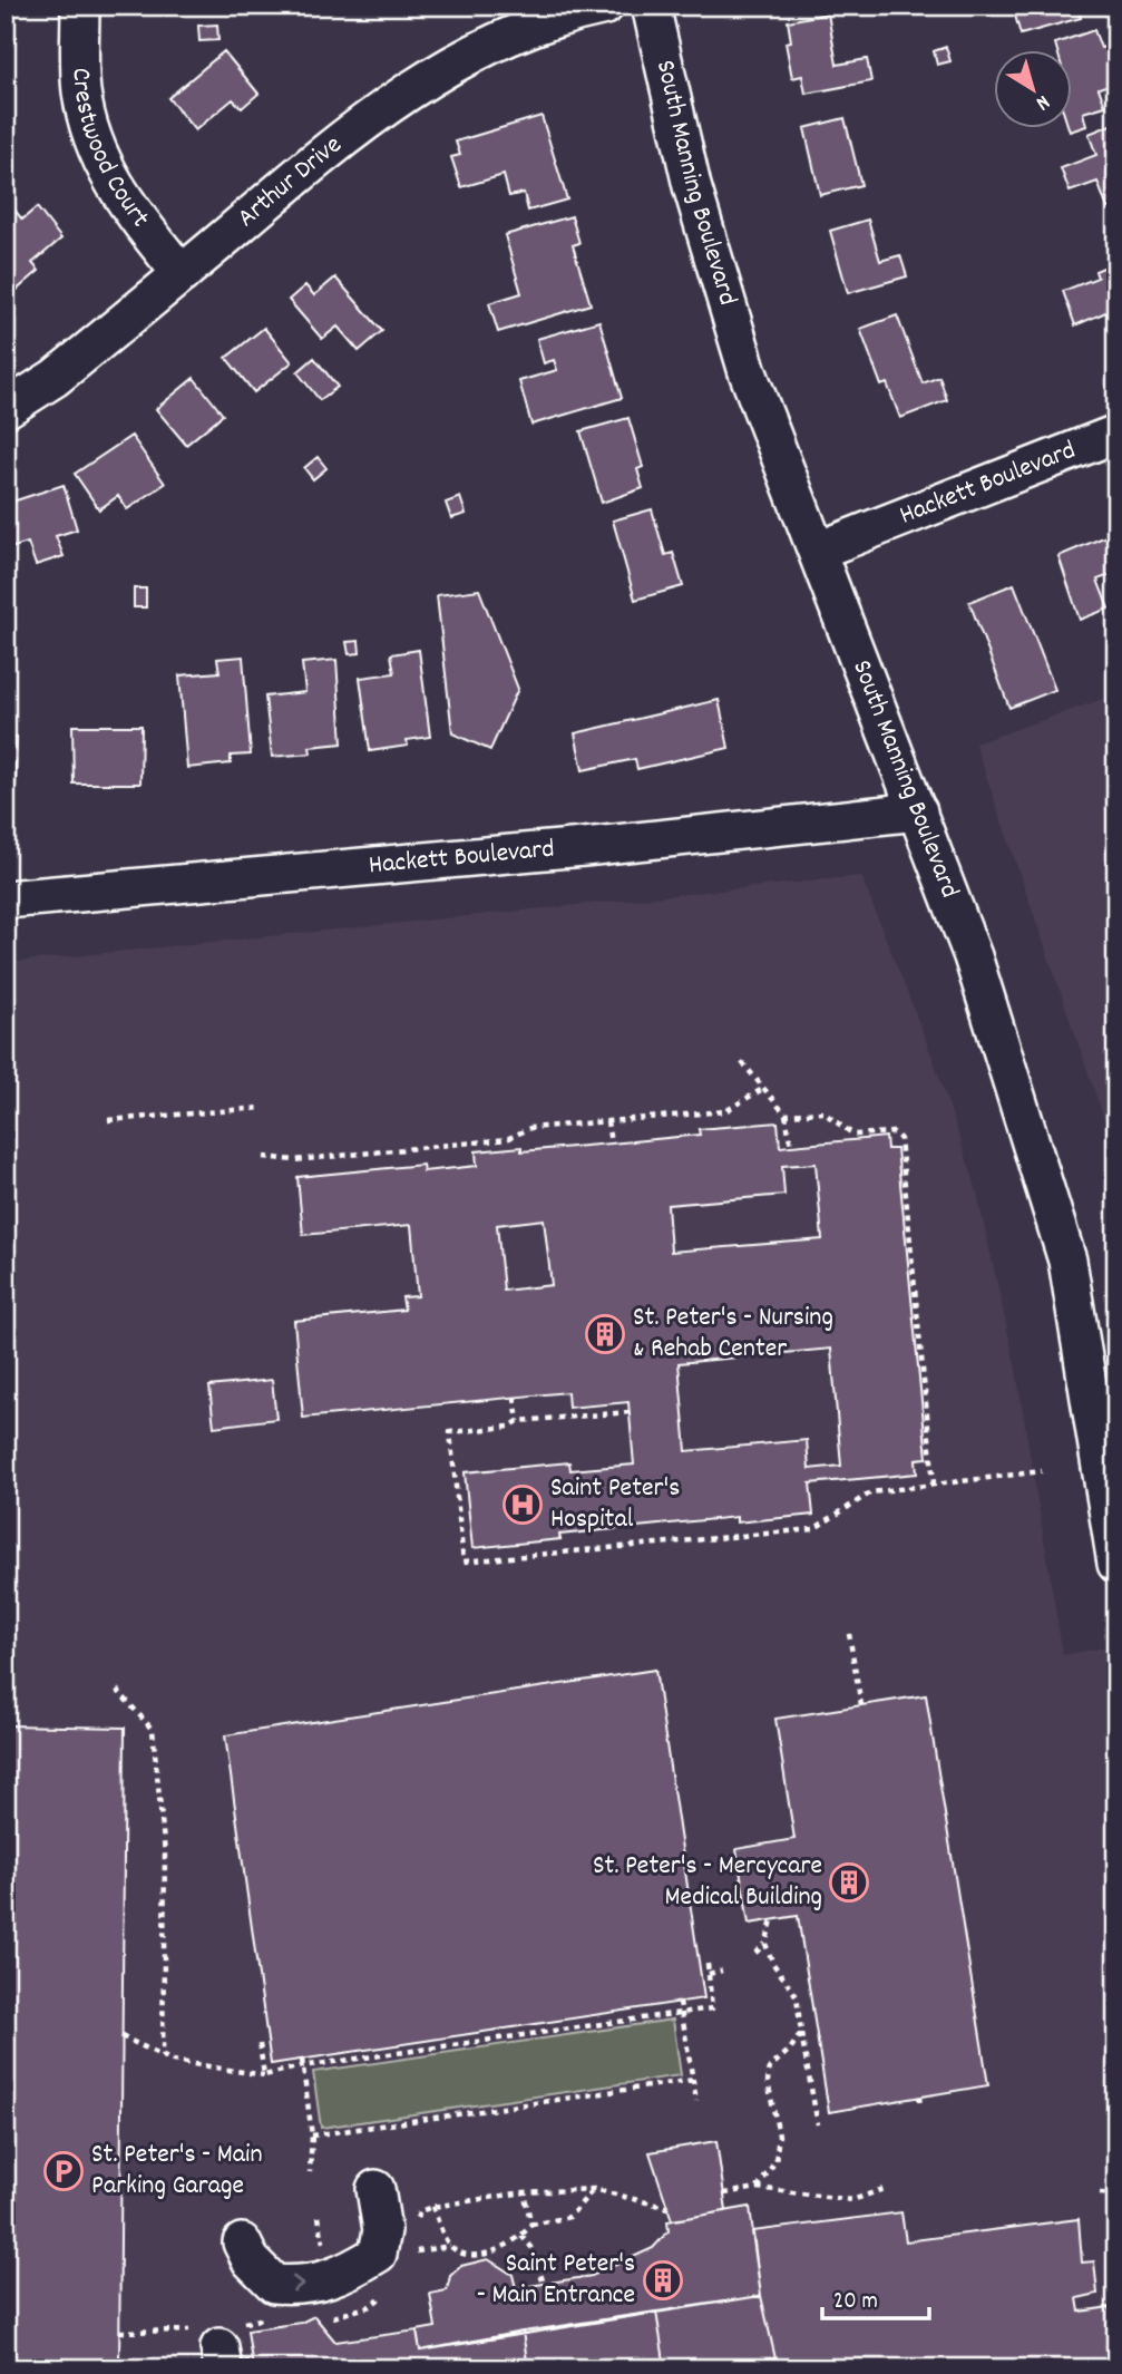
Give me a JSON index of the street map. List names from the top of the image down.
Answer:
{
  "streets": {
    "street": [
      "Crestwood Court",
      "Arthur Drive",
      "South Manning Boulevard",
      "Hackett Boulevard"
    ]
  },
  "crossings": [
    ["Crestwood Court", "Arthur Drive"],
    ["South Manning Boulevard", "Hackett Boulevard"]
  ],
  "places": {
    "building": ["St. Peter's - Nursing & Rehab Center", "St. Peter's - Mercycare Medical Building", "Saint Peter's - Main Entrance"],
    "hospital": ["Saint Peter's Hospital"],
    "parking": ["St. Peter's - Main Parking Garage"]
  },
  "scale_bar": "20 m",
  "north": "bottom right"
}
